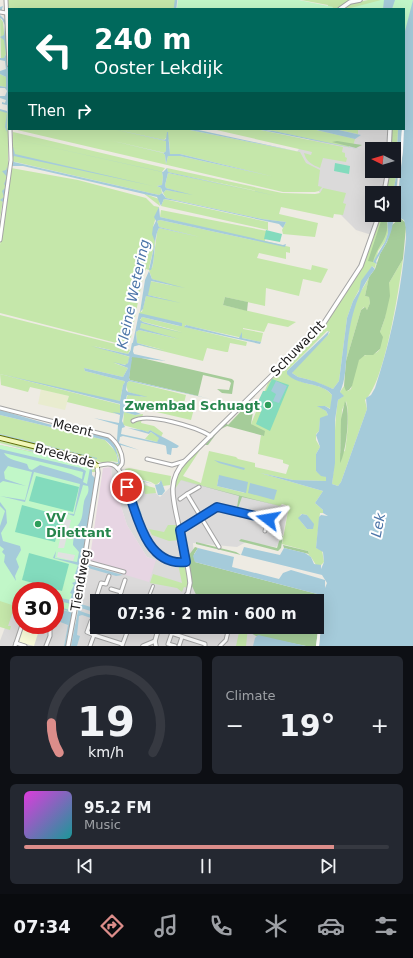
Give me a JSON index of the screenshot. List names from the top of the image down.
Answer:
{
  "streets": {
    "main road": ["Breekade"],
    "street": ["Schuwacht", "Meent", "Tiendweg"]
  },
  "crossings": [
    ["Meent", "Breekade"],
    ["Breekade", "Tiendweg"]
  ],
  "water": ["Kleine Wetering", "Lek"],
  "places": ["Zwembad Schuagt", "VV Dilettant"],
  "north": "left",
  "page": {
    "turn": ["240 m", "Ooster Lekdijk"],
    "then": "Then",
    "limit": "30",
    "trip": "07:36 · 2 min · 600 m",
    "tile": "Climate",
    "heat": ["−", "19°", "+"],
    "song": ["95.2 FM", "Music"],
    "tabs": "07:34",
    "gauge": ["19", "km/h"]
  }
}
